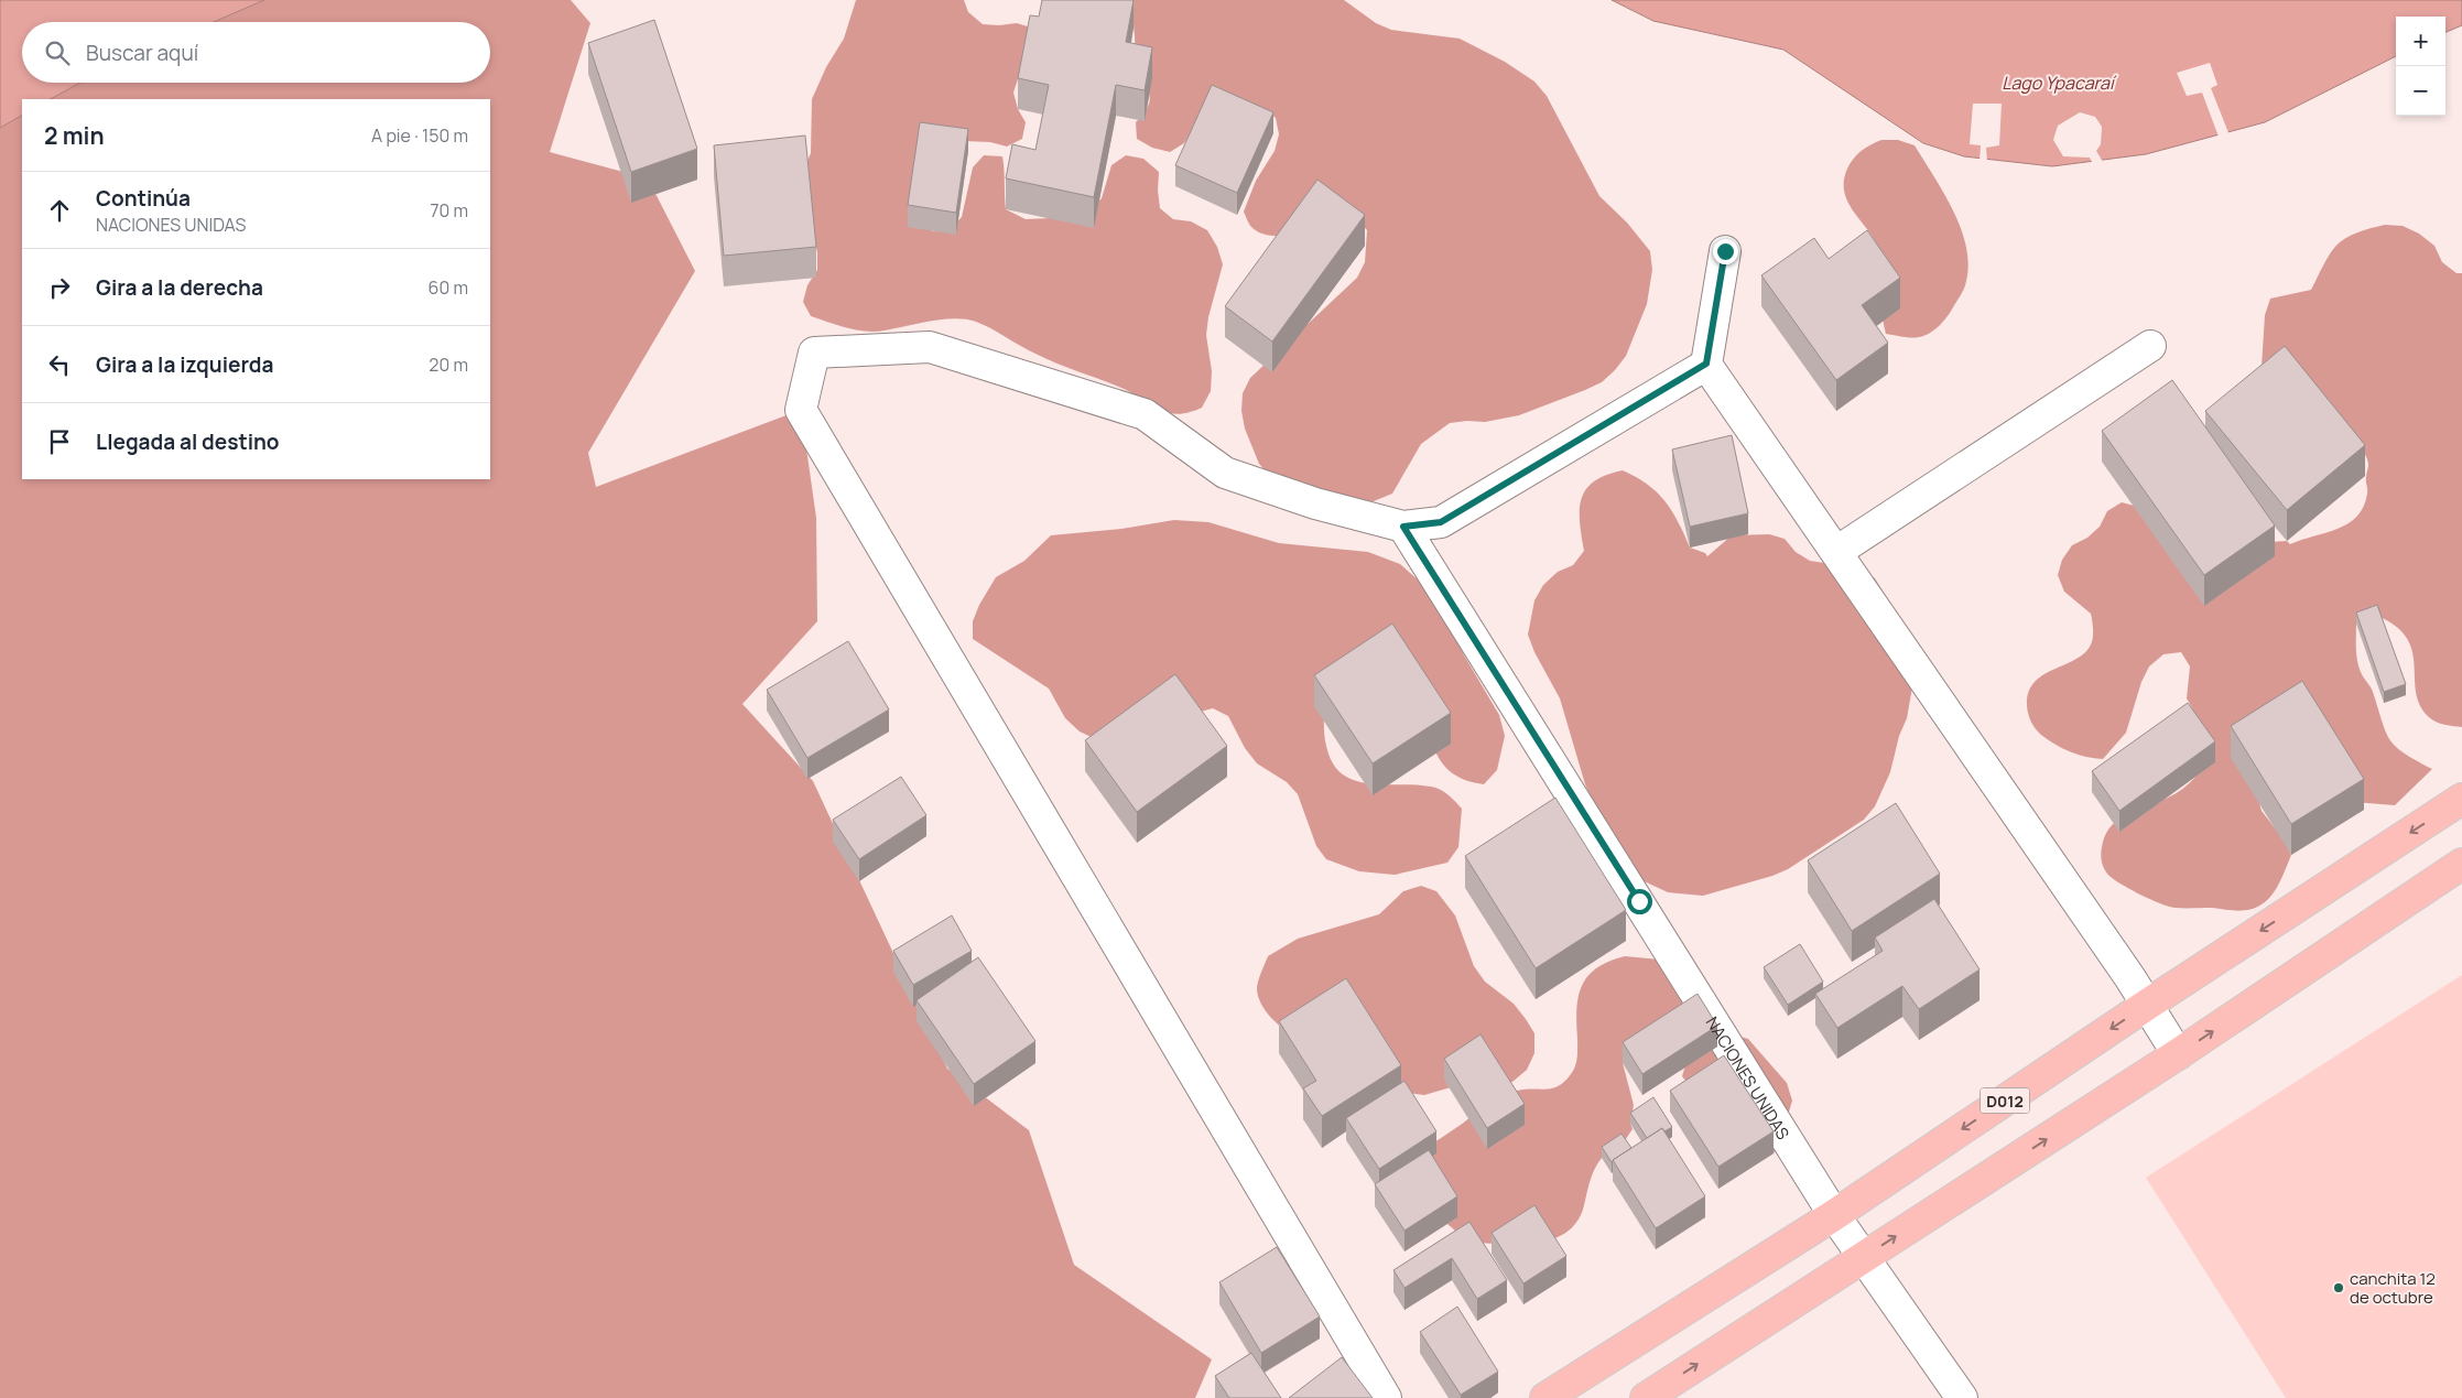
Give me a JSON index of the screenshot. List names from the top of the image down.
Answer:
{
  "streets": {
    "main road": ["D012"],
    "street": ["NACIONES UNIDAS"]
  },
  "crossings": [
    ["NACIONES UNIDAS", "D012"]
  ],
  "water": ["Lago Ypacaraí"],
  "places": ["canchita 12 de octubre"],
  "page": {
    "map_buttons": ["+", "−"],
    "search": "Buscar aquí",
    "heading": ["2 min", "A pie · 150 m"],
    "list": [
      ["Continúa", "NACIONES UNIDAS", "70 m"],
      ["Gira a la derecha", "60 m"],
      ["Gira a la izquierda", "20 m"],
      "Llegada al destino"
    ]
  }
}
